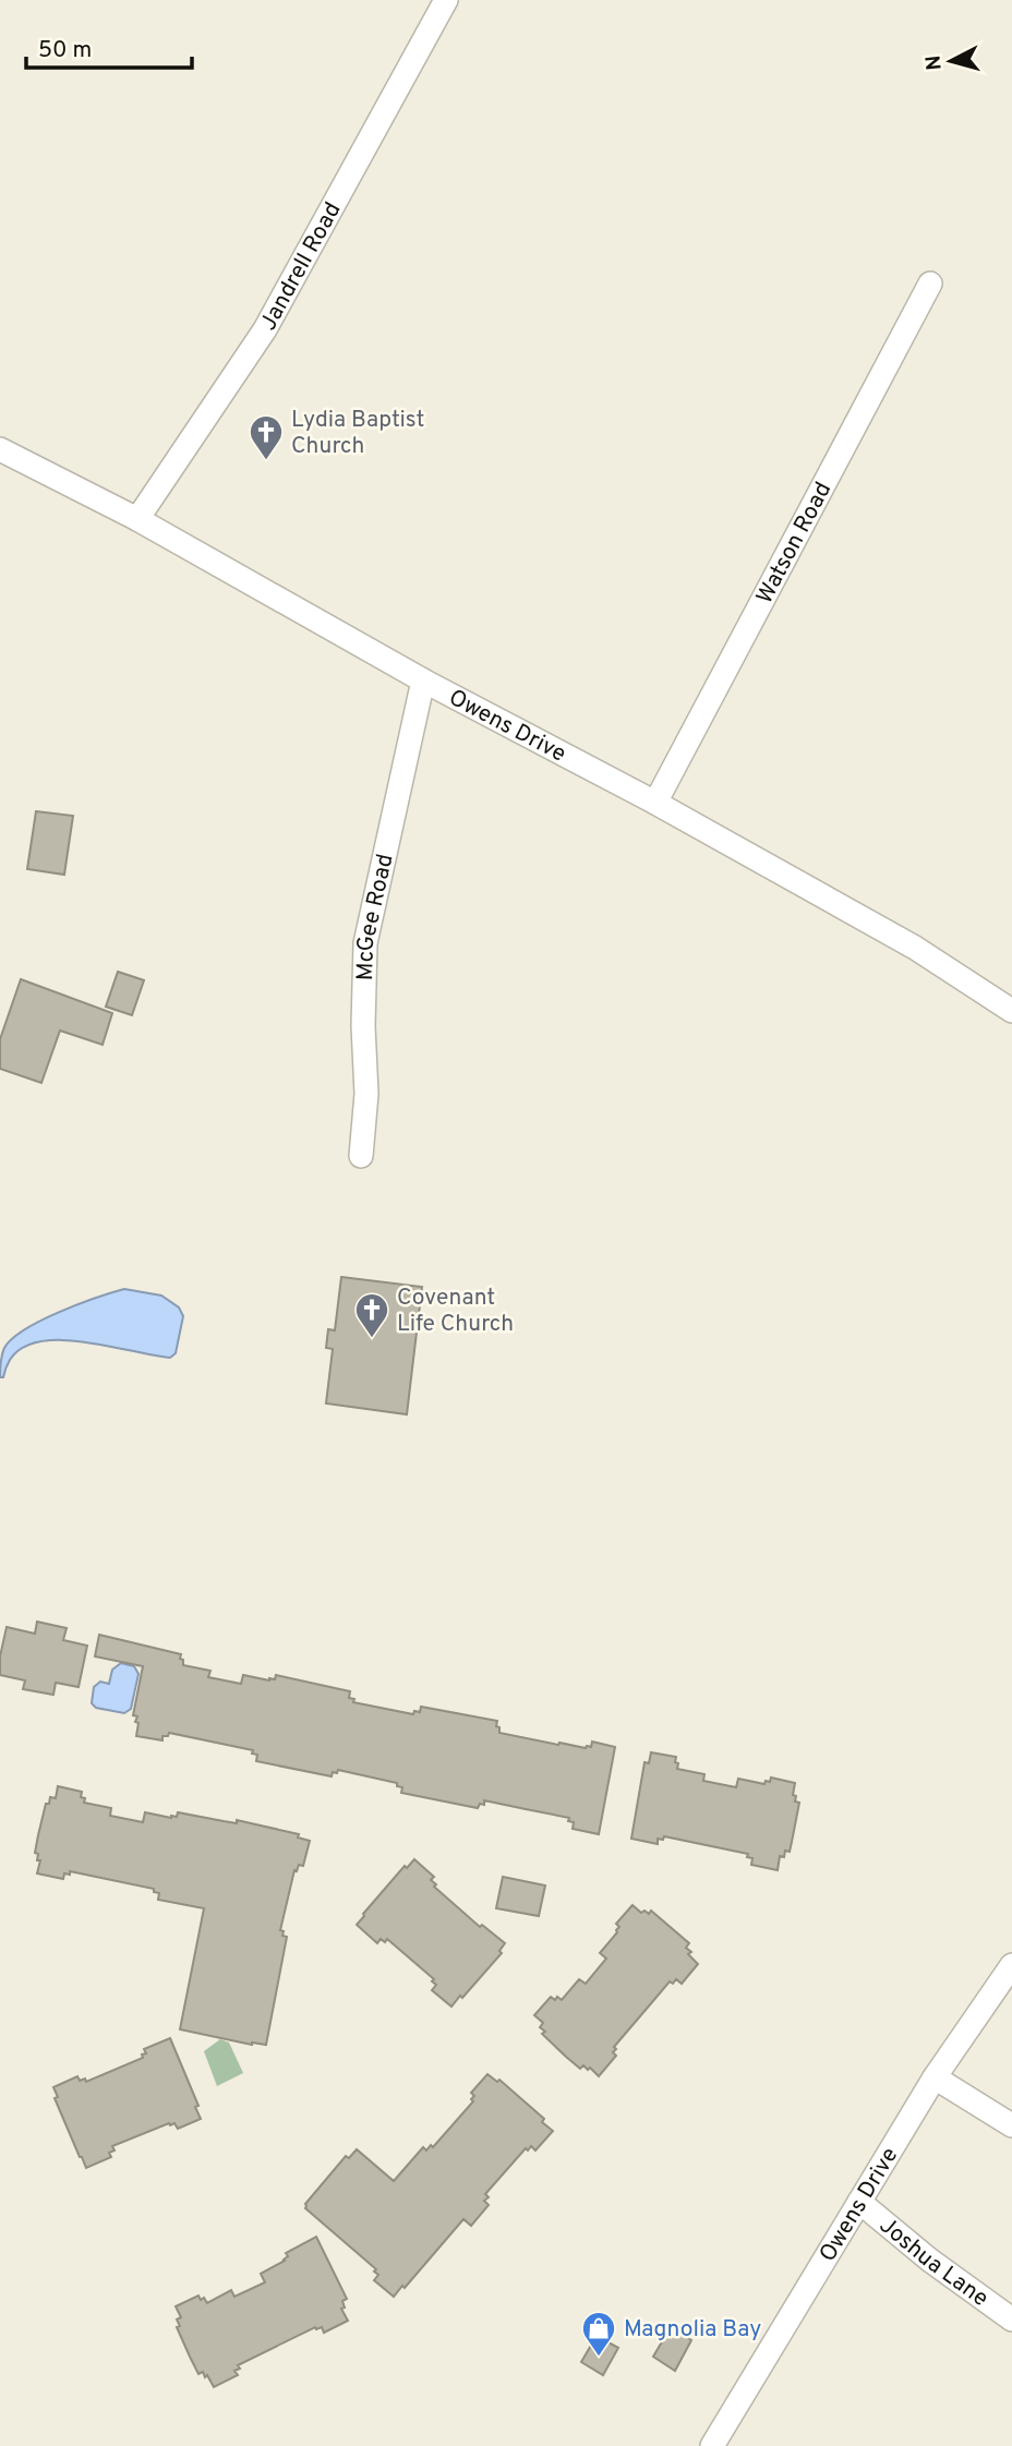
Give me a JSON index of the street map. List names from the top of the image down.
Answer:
{
  "streets": {
    "street": [
      "Jandrell Road",
      "Watson Road",
      "Owens Drive",
      "McGee Road",
      "Joshua Lane"
    ]
  },
  "crossings": [
    ["Jandrell Road", "Owens Drive"],
    ["Watson Road", "Owens Drive"],
    ["Owens Drive", "McGee Road"],
    ["Owens Drive", "Joshua Lane"]
  ],
  "places": {
    "church": ["Lydia Baptist Church", "Covenant Life Church"],
    "shop": ["Magnolia Bay"]
  },
  "scale_bar": "50 m",
  "north": "left"
}
